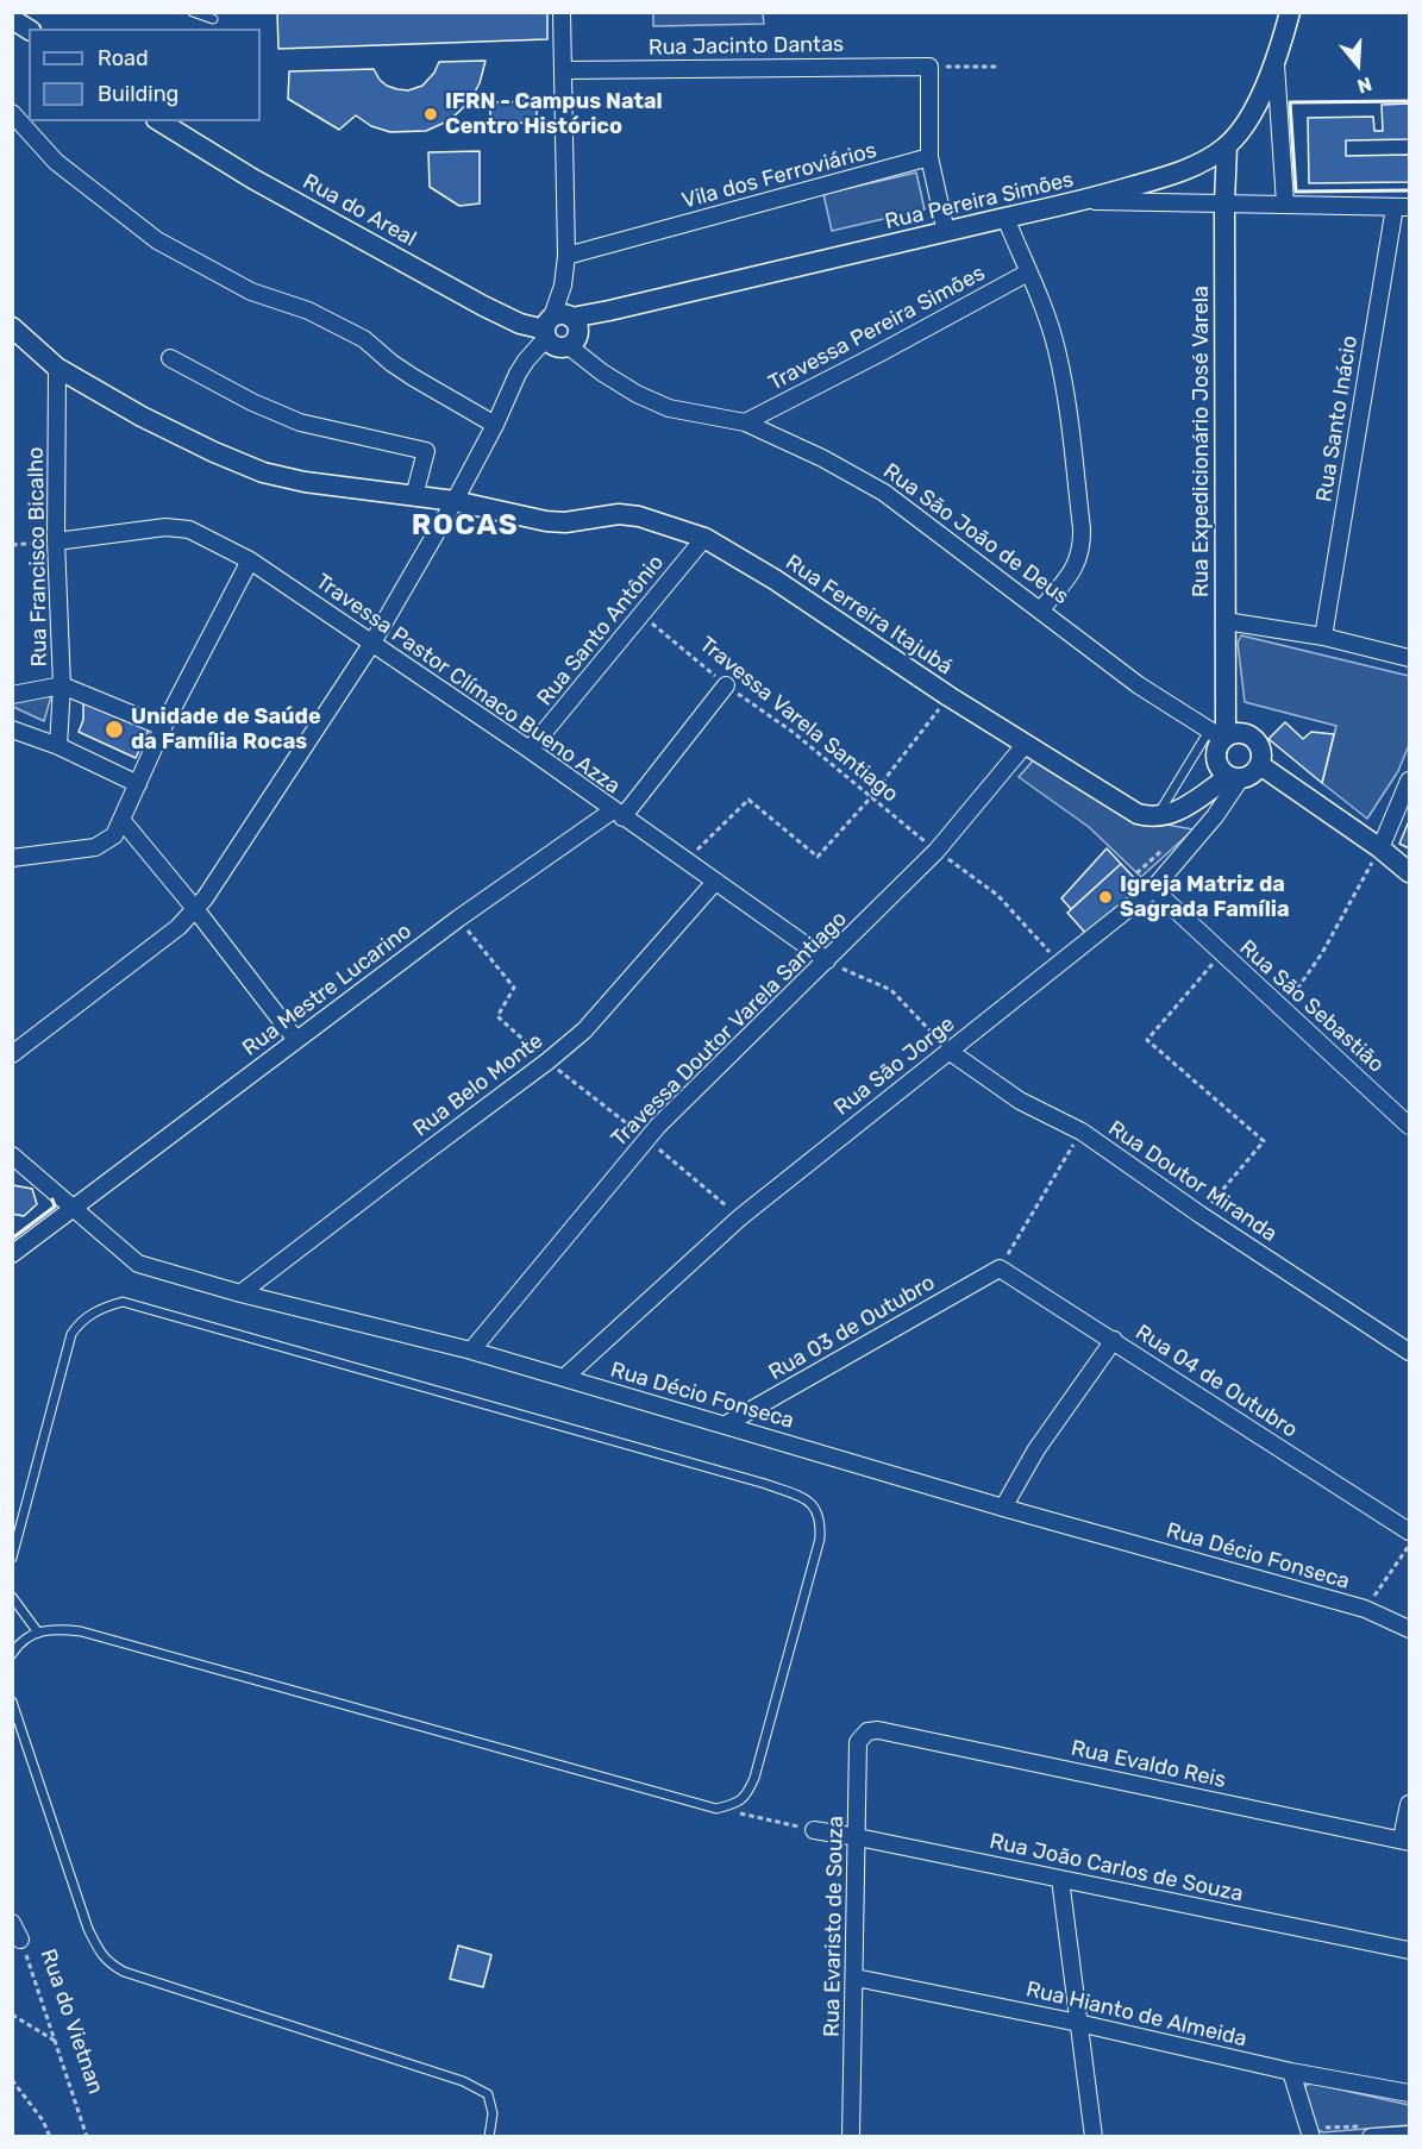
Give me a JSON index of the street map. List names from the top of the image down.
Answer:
{
  "streets": {
    "street": [
      "Rua Jacinto Dantas",
      "Vila dos Ferroviários",
      "Rua Pereira Simões",
      "Rua do Areal",
      "Travessa Pereira Simões",
      "Rua Santo Inácio",
      "Rua Expedicionário José Varela",
      "Rua São João de Deus",
      "Rua Francisco Bicalho",
      "Rua Ferreira Itajubá",
      "Rua Santo Antônio",
      "Travessa Pastor Clímaco Bueno Azza",
      "Rua Mestre Lucarino",
      "Rua São Sebastião",
      "Travessa Doutor Varela Santiago",
      "Rua São Jorge",
      "Rua Belo Monte",
      "Rua Doutor Miranda",
      "Rua 03 de Outubro",
      "Rua 04 de Outubro",
      "Rua Décio Fonseca",
      "Rua Evaldo Reis",
      "Rua João Carlos de Souza",
      "Rua Evaristo de Souza",
      "Rua Hianto de Almeida",
      "Rua do Vietnan"
    ],
    "path": ["Travessa Varela Santiago"]
  },
  "crossings": [
    ["Rua Pereira Simões", "Rua do Areal"],
    ["Rua Pereira Simões", "Rua Santo Inácio"],
    ["Rua Pereira Simões", "Rua Expedicionário José Varela"],
    ["Rua Pereira Simões", "Rua São João de Deus"],
    ["Rua do Areal", "Rua São João de Deus"],
    ["Travessa Pereira Simões", "Rua São João de Deus"],
    ["Rua Expedicionário José Varela", "Rua São João de Deus"],
    ["Rua Expedicionário José Varela", "Rua São Jorge"],
    ["Rua São João de Deus", "Rua São Jorge"],
    ["Rua Francisco Bicalho", "Rua Ferreira Itajubá"],
    ["Rua Francisco Bicalho", "Travessa Pastor Clímaco Bueno Azza"],
    ["Rua Ferreira Itajubá", "Rua Santo Antônio"],
    ["Rua Ferreira Itajubá", "Travessa Doutor Varela Santiago"],
    ["Rua Santo Antônio", "Travessa Pastor Clímaco Bueno Azza"],
    ["Rua Santo Antônio", "Travessa Varela Santiago"],
    ["Travessa Pastor Clímaco Bueno Azza", "Rua Mestre Lucarino"],
    ["Travessa Pastor Clímaco Bueno Azza", "Travessa Doutor Varela Santiago"],
    ["Travessa Pastor Clímaco Bueno Azza", "Rua Belo Monte"],
    ["Travessa Varela Santiago", "Rua Mestre Lucarino"],
    ["Travessa Varela Santiago", "Travessa Doutor Varela Santiago"],
    ["Travessa Varela Santiago", "Rua São Jorge"],
    ["Rua Mestre Lucarino", "Rua Décio Fonseca"],
    ["Rua São Sebastião", "Rua São Jorge"],
    ["Travessa Doutor Varela Santiago", "Rua Décio Fonseca"],
    ["Rua São Jorge", "Rua Doutor Miranda"],
    ["Rua São Jorge", "Rua Décio Fonseca"],
    ["Rua Belo Monte", "Rua Décio Fonseca"],
    ["Rua 03 de Outubro", "Rua 04 de Outubro"],
    ["Rua 03 de Outubro", "Rua Décio Fonseca"],
    ["Rua Evaldo Reis", "Rua Evaristo de Souza"],
    ["Rua João Carlos de Souza", "Rua Evaristo de Souza"],
    ["Rua Evaristo de Souza", "Rua Hianto de Almeida"]
  ],
  "districts": ["ROCAS"],
  "places": ["IFRN - Campus Natal Centro Histórico", "Unidade de Saúde da Família Rocas", "Igreja Matriz da Sagrada Família"],
  "legend": ["Road", "Building"],
  "north": "bottom"
}
